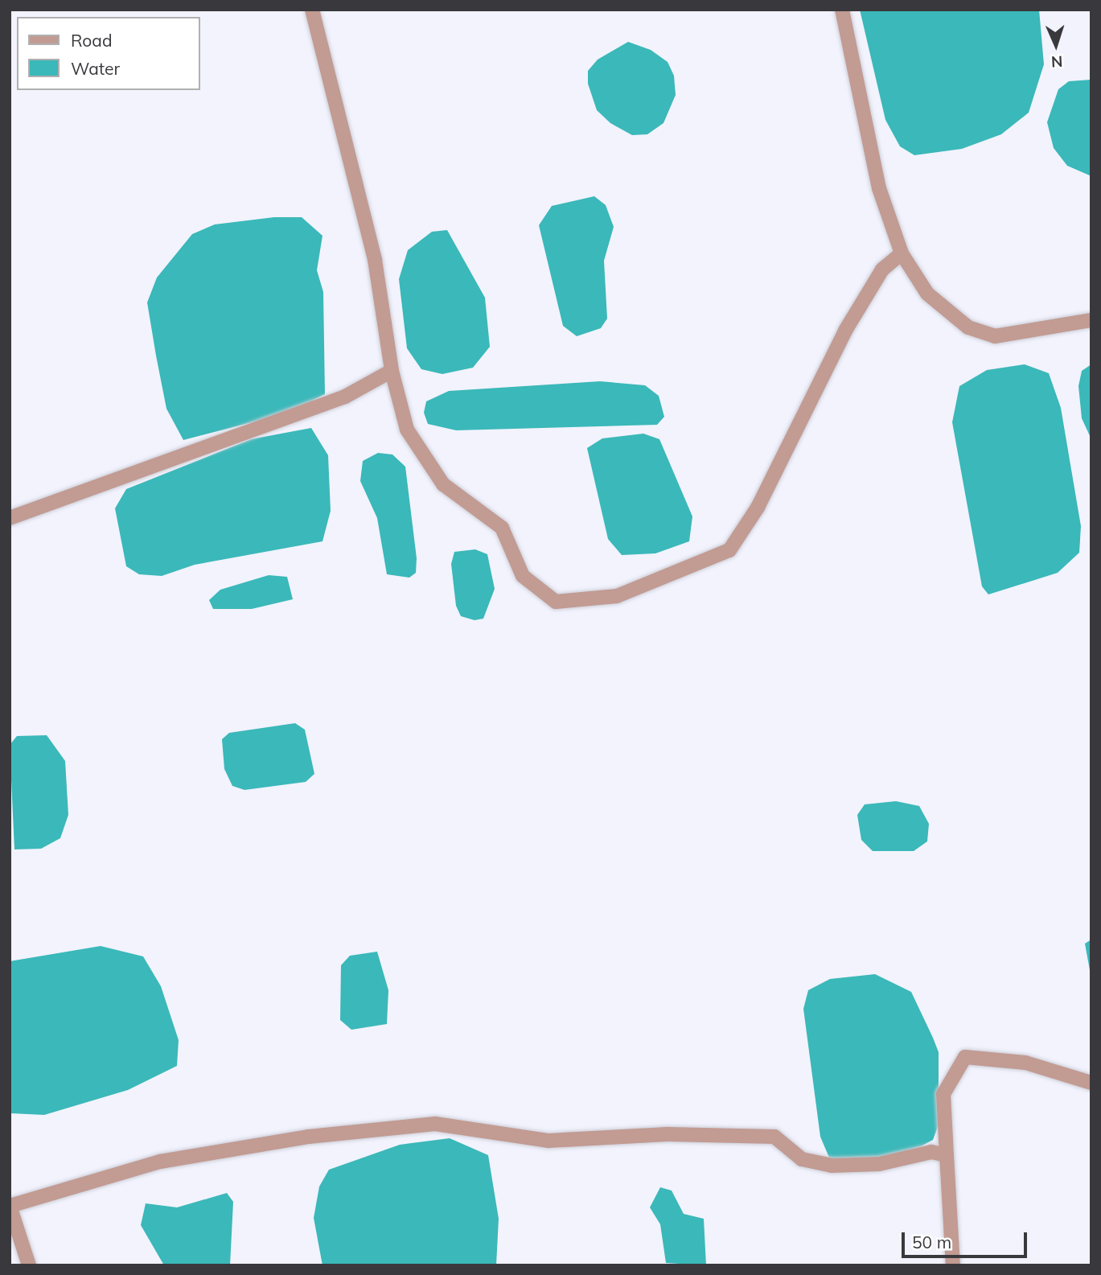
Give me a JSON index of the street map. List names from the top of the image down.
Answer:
{
  "legend": ["Road", "Water"],
  "scale_bar": "50 m",
  "north": "bottom"
}
